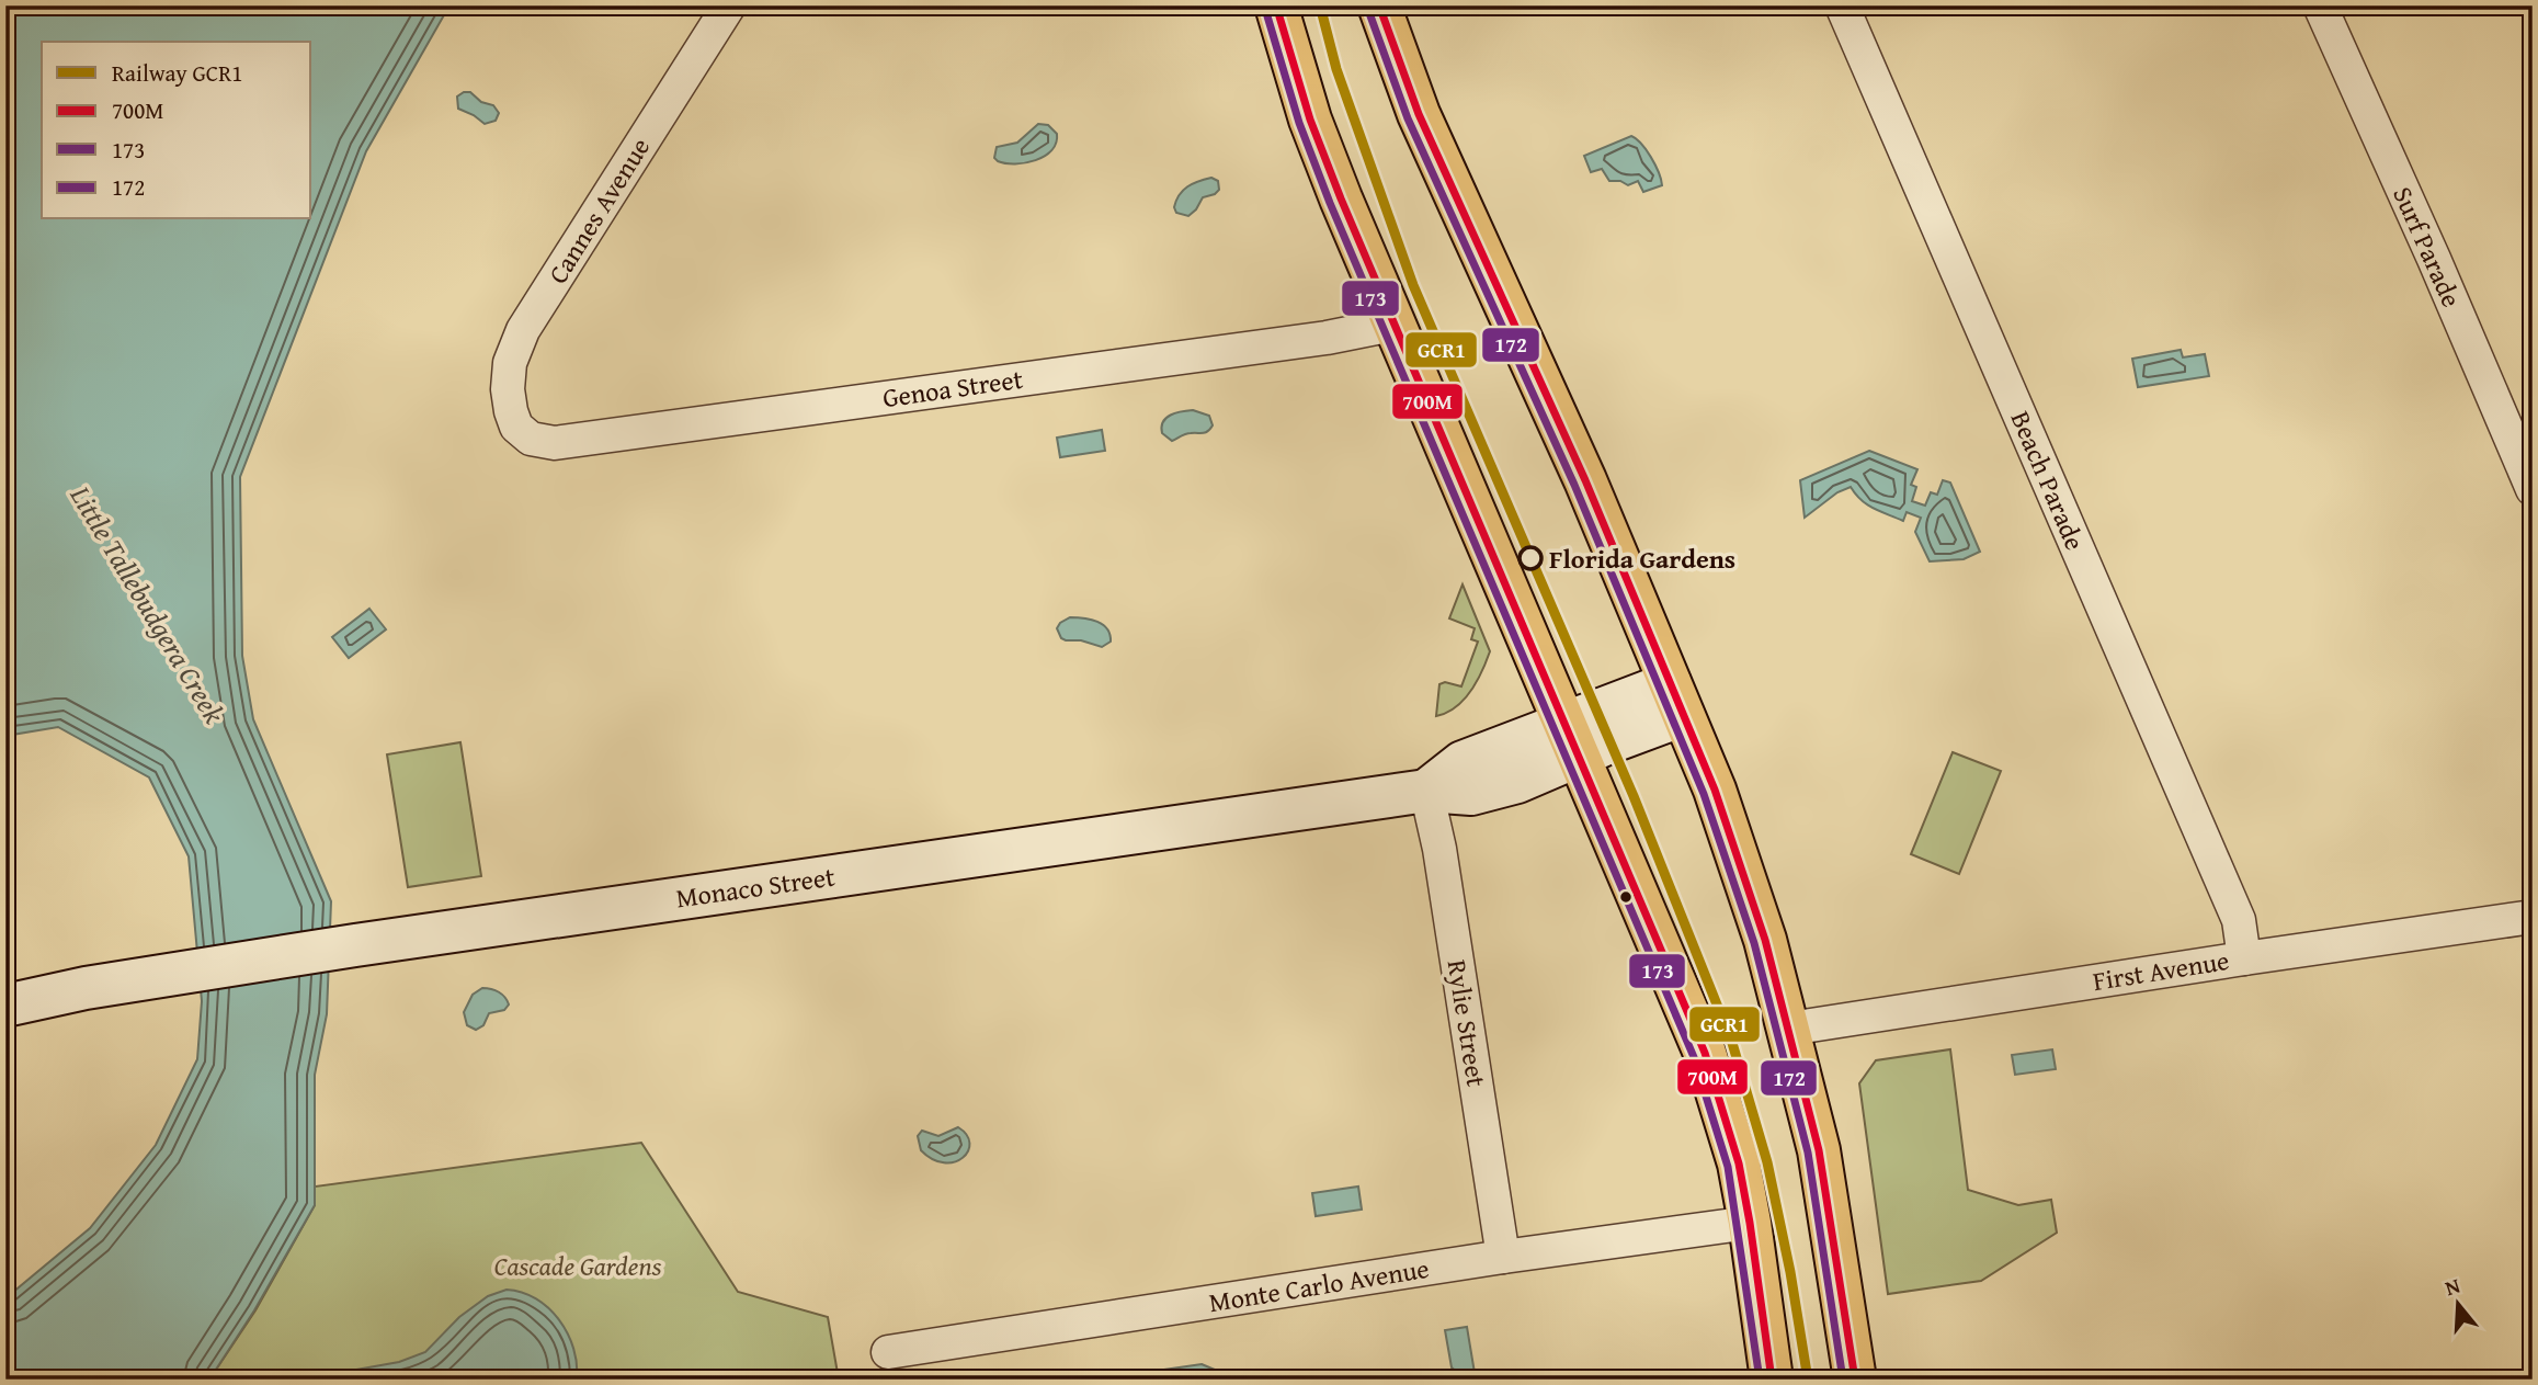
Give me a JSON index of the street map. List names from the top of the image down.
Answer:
{
  "streets": {
    "street": [
      "Cannes Avenue",
      "Surf Parade",
      "Genoa Street",
      "Beach Parade",
      "Monaco Street",
      "First Avenue",
      "Rylie Street",
      "Monte Carlo Avenue"
    ]
  },
  "crossings": [
    ["Cannes Avenue", "Genoa Street"],
    ["Beach Parade", "First Avenue"],
    ["Monaco Street", "Rylie Street"],
    ["Rylie Street", "Monte Carlo Avenue"]
  ],
  "water": ["Little Tallebudgera Creek"],
  "parks": ["Cascade Gardens"],
  "places": ["Florida Gardens"],
  "lines": [
    "rail line GCR1",
    "transit line 700M",
    "transit line 173",
    "transit line 172"
  ],
  "legend": [
    "Railway GCR1",
    "700M",
    "173",
    "172"
  ],
  "north": "top"
}
